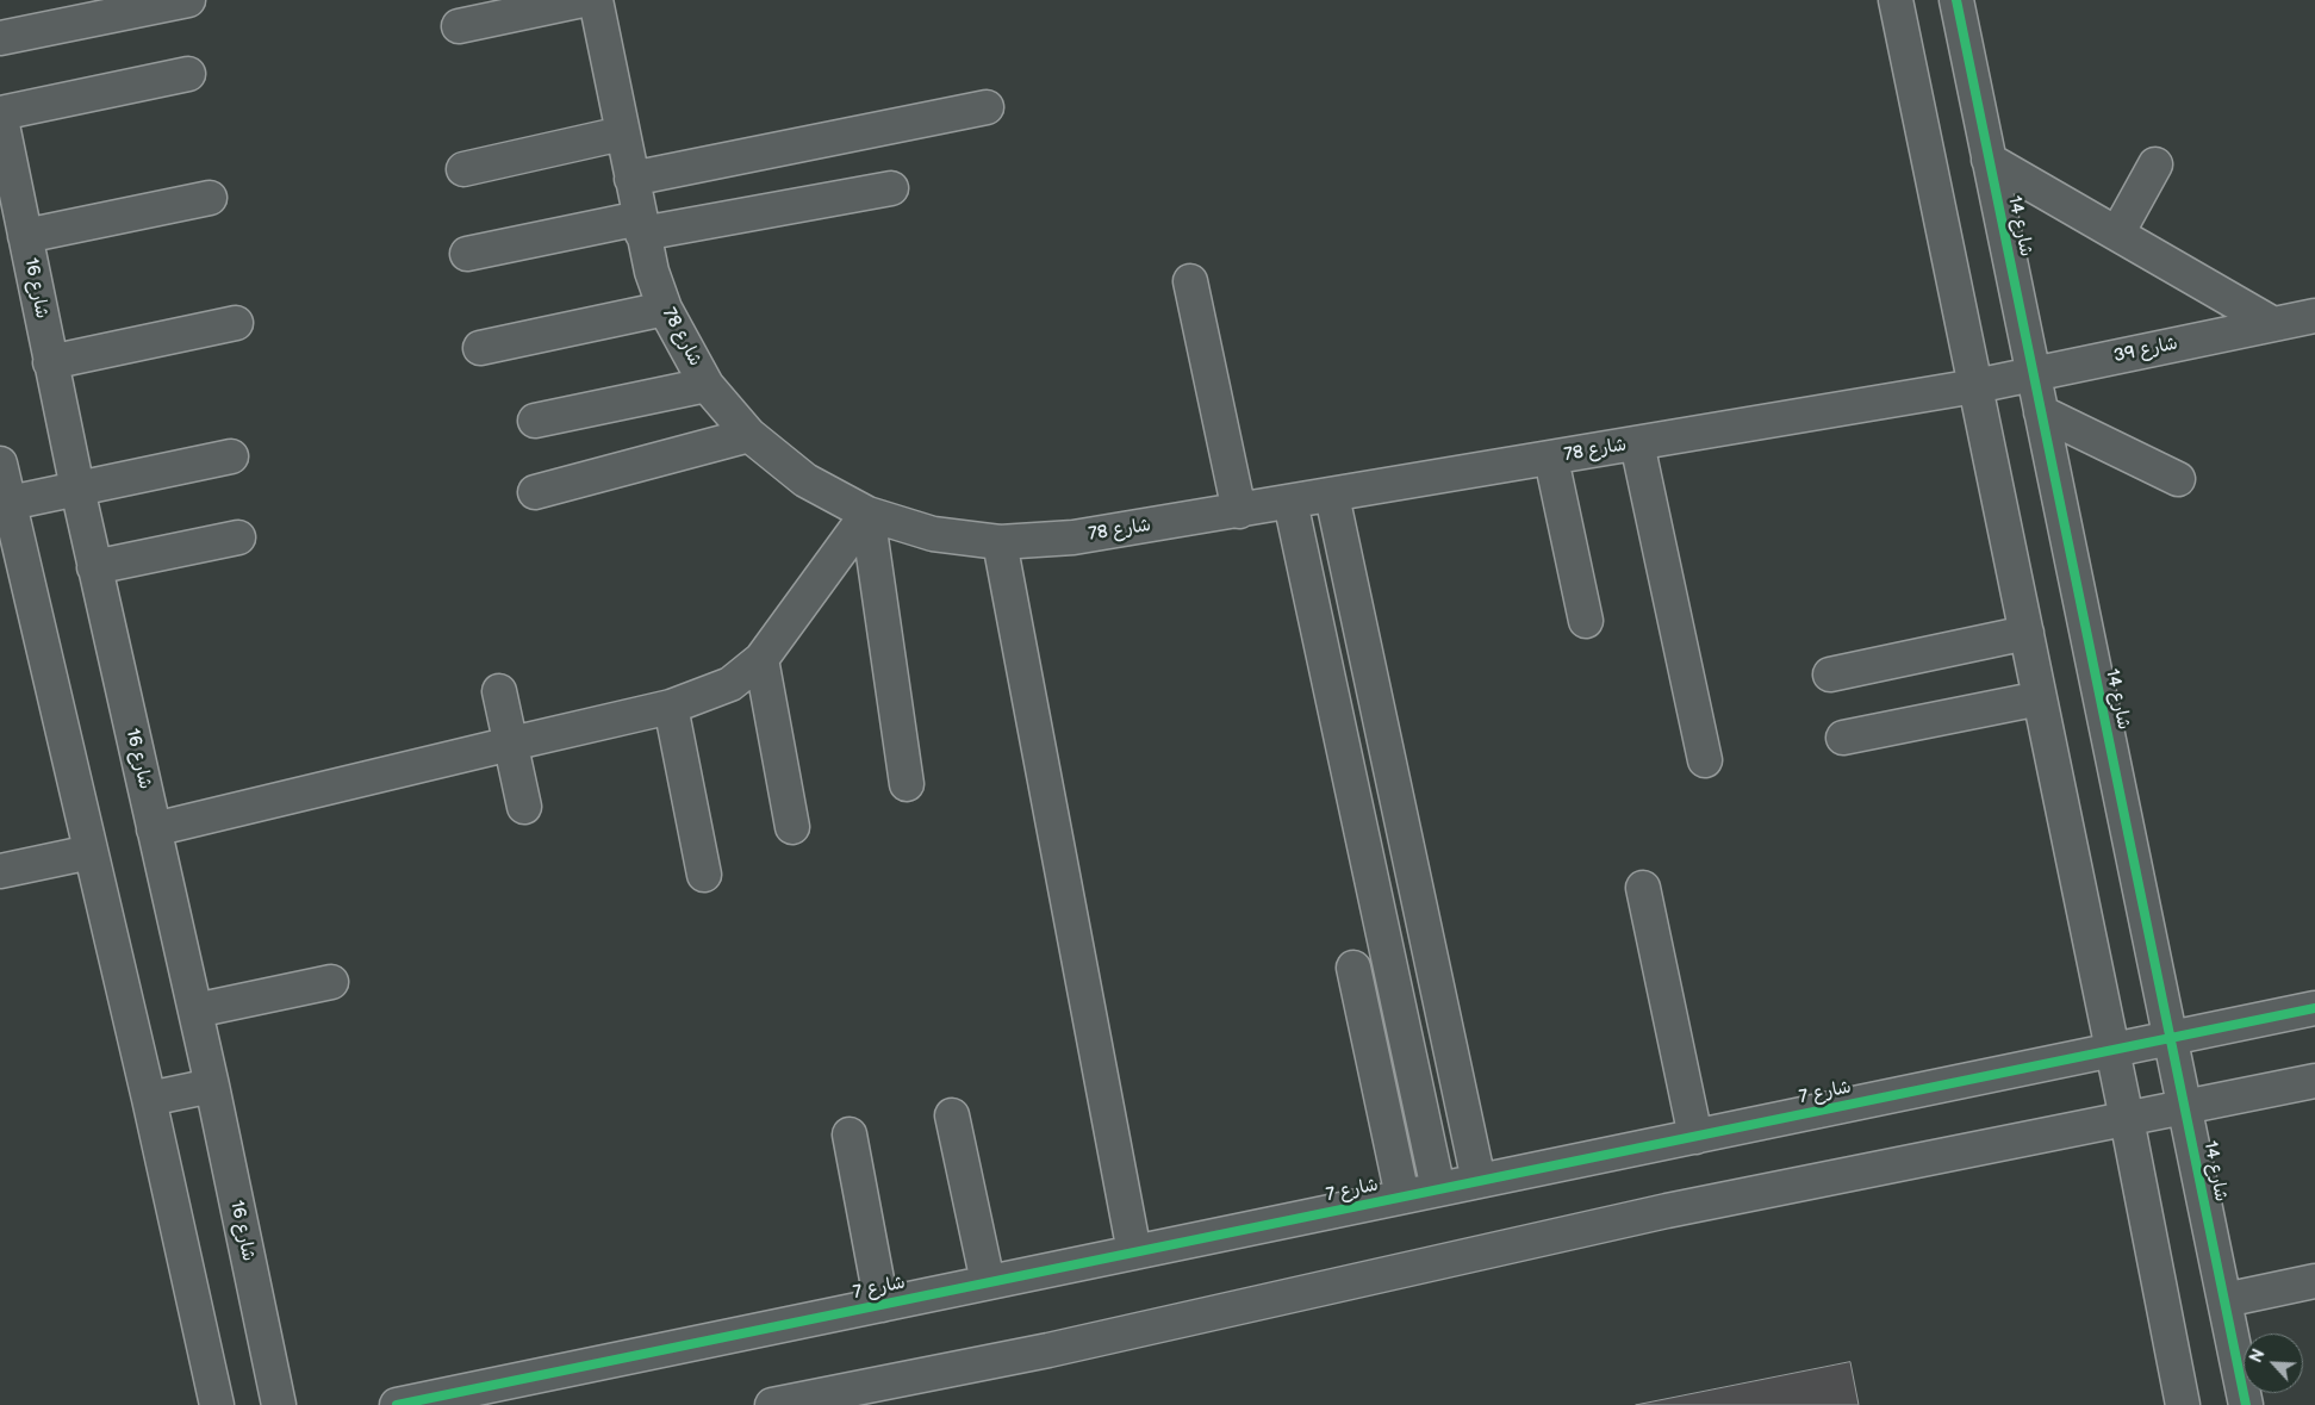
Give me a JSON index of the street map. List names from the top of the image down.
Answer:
{
  "streets": {
    "street": [
      "شارع 14",
      "شارع 16",
      "شارع 78",
      "شارع 39",
      "شارع 7"
    ]
  },
  "crossings": [
    ["شارع 14", "شارع 39"],
    ["شارع 14", "شارع 7"],
    ["شارع 78", "شارع 39"]
  ],
  "north": "top left"
}
